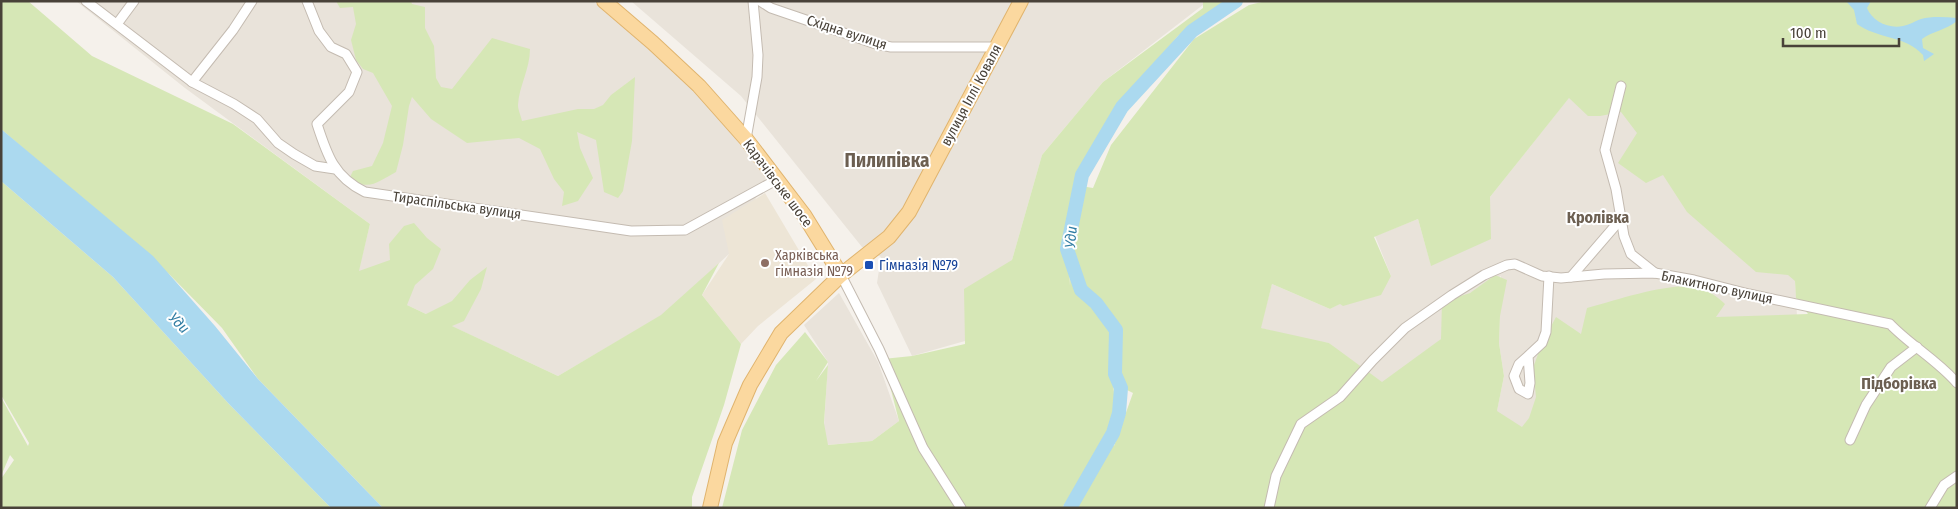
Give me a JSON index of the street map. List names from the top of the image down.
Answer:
{
  "streets": {
    "main road": ["вулиця Іллі Коваля", "Карачівське шосе"],
    "street": ["Східна вулиця", "Тираспільська вулиця", "Блакитного вулиця"]
  },
  "crossings": [
    ["Східна вулиця", "вулиця Іллі Коваля"],
    ["вулиця Іллі Коваля", "Карачівське шосе"],
    ["Карачівське шосе", "Тираспільська вулиця"]
  ],
  "districts": ["Пилипівка", "Кролівка", "Підборівка"],
  "water": ["Уди"],
  "places": {
    "other": ["Харківська гімназія №79"],
    "transit": ["Гімназія №79"]
  },
  "scale_bar": "100 m"
}
